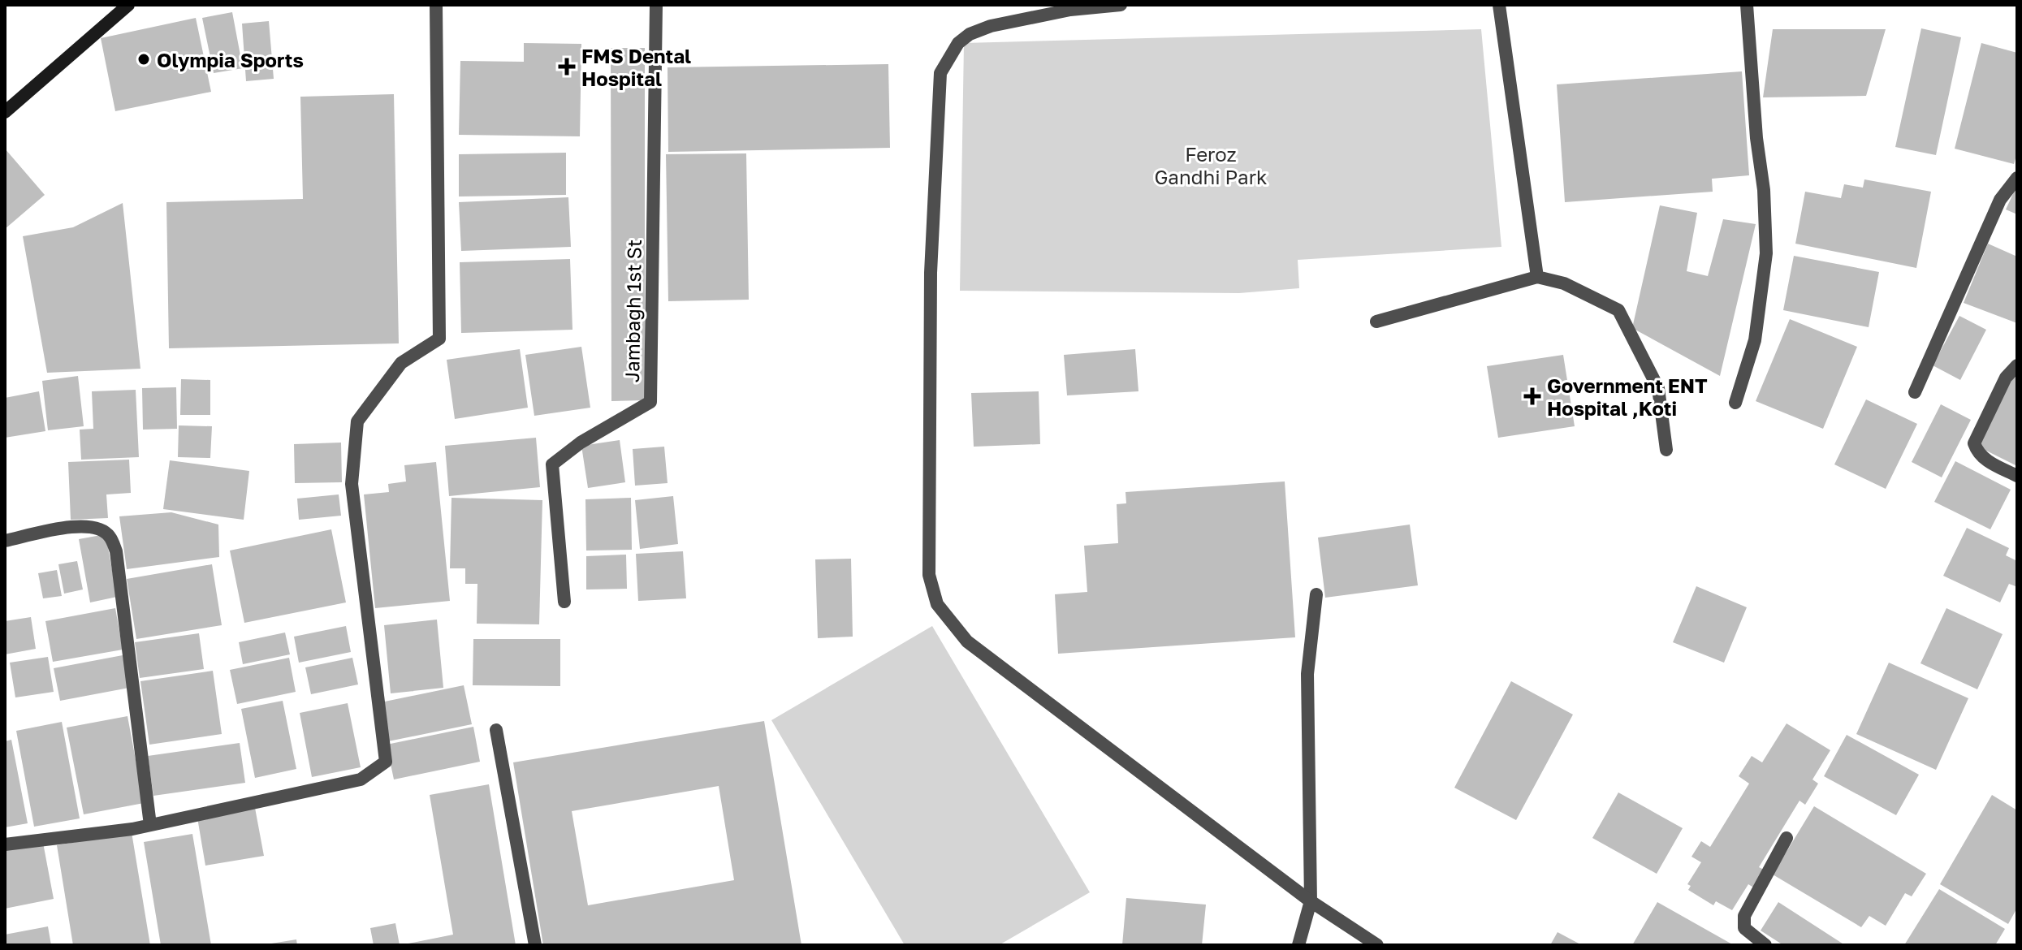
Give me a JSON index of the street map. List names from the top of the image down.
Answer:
{
  "streets": {
    "street": ["Jambagh 1st St"]
  },
  "parks": ["Feroz Gandhi Park"],
  "places": {
    "other": ["Olympia Sports"],
    "health": ["FMS Dental Hospital", "Government ENT Hospital ,Koti"]
  }
}
